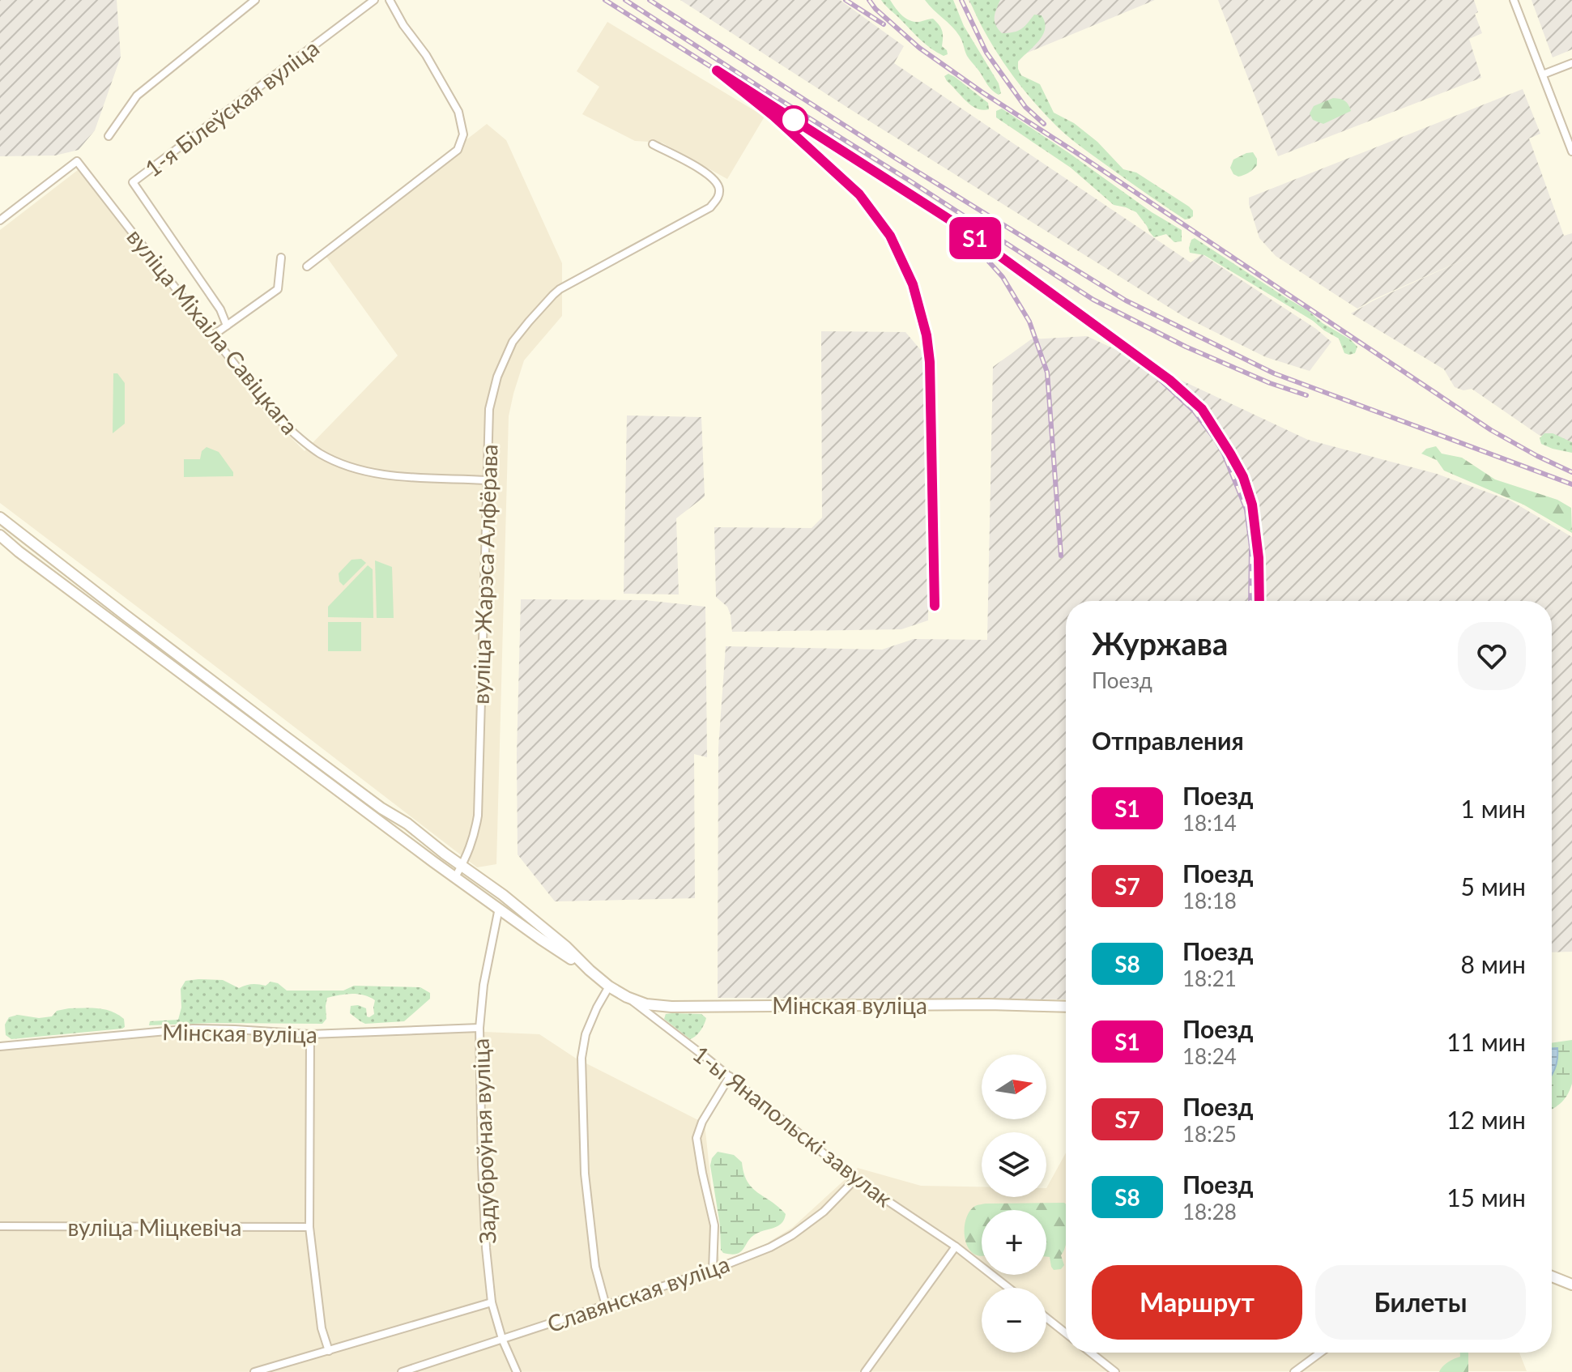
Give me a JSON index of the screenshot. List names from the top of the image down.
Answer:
{
  "streets": {
    "main road": ["Мінская вуліца"],
    "street": [
      "1-я Білеўская вуліца",
      "вуліца Міхаіла Савіцкага",
      "вуліца Жарэса Алфёрава",
      "1-ы Янапольскі завулак",
      "Задуброўная вуліца",
      "вуліца Міцкевіча",
      "Славянская вуліца"
    ]
  },
  "crossings": [
    ["вуліца Міхаіла Савіцкага", "вуліца Жарэса Алфёрава"],
    ["Мінская вуліца", "1-ы Янапольскі завулак"],
    ["Мінская вуліца", "Задуброўная вуліца"],
    ["1-ы Янапольскі завулак", "Славянская вуліца"],
    ["Задуброўная вуліца", "Славянская вуліца"]
  ],
  "north": "right",
  "page": {
    "on_map": "S1",
    "heading": [
      ["Журжава", "Поезд"],
      "Отправления"
    ],
    "list": [
      {
        "mark": "S1",
        "name": "Поезд",
        "note": "18:14",
        "value": "1 мин"
      },
      {
        "mark": "S7",
        "name": "Поезд",
        "note": "18:18",
        "value": "5 мин"
      },
      {
        "mark": "S8",
        "name": "Поезд",
        "note": "18:21",
        "value": "8 мин"
      },
      {
        "mark": "S1",
        "name": "Поезд",
        "note": "18:24",
        "value": "11 мин"
      },
      {
        "mark": "S7",
        "name": "Поезд",
        "note": "18:25",
        "value": "12 мин"
      },
      {
        "mark": "S8",
        "name": "Поезд",
        "note": "18:28",
        "value": "15 мин"
      }
    ],
    "map_buttons": ["+", "−"],
    "buttons": ["Маршрут", "Билеты"]
  }
}
